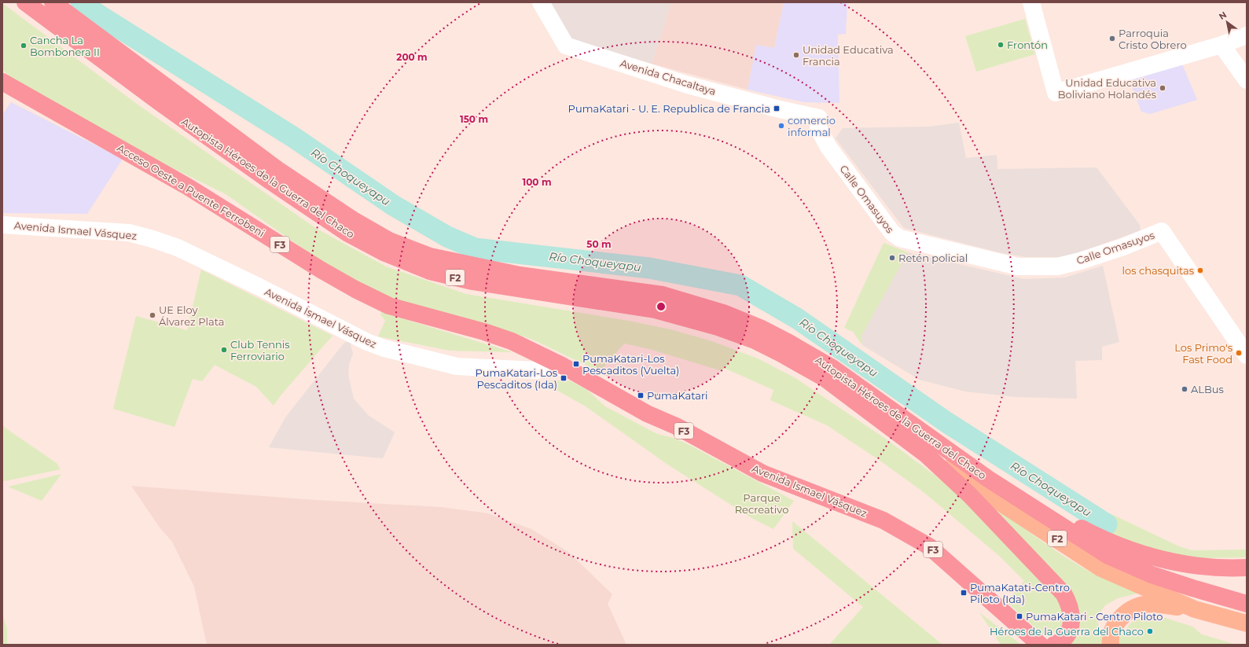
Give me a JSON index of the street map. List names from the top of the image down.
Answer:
{
  "streets": {
    "highway": [
      "Autopista Héroes de la Guerra del Chaco",
      "Acceso Oeste a Puente Ferrobeni",
      "Avenida Ismael Vásquez",
      "F3",
      "F2"
    ],
    "main road": ["Avenida Chacaltaya", "Calle Omasuyos"]
  },
  "crossings": [
    ["Avenida Chacaltaya", "Calle Omasuyos"],
    ["Autopista Héroes de la Guerra del Chaco", "F2"],
    ["Acceso Oeste a Puente Ferrobeni", "Avenida Ismael Vásquez"]
  ],
  "water": ["Río Choqueyapu"],
  "parks": ["Parque Recreativo"],
  "places": {
    "other": [
      "Parroquia Cristo Obrero",
      "Frontón",
      "Cancha La Bombonera II",
      "Unidad Educativa Francia",
      "Unidad Educativa Boliviano Holandés",
      "comercio informal",
      "Retén policial",
      "los chasquitas",
      "UE Eloy Álvarez Plata",
      "Club Tennis Ferroviario",
      "Los Primo's Fast Food",
      "ALBus",
      "Héroes de la Guerra del Chaco"
    ],
    "transit": [
      "PumaKatari - U. E. Republica de Francia",
      "PumaKatari-Los Pescaditos (Vuelta)",
      "PumaKatari-Los Pescaditos (Ida)",
      "PumaKatari",
      "PumaKatati-Centro Piloto (Ida)",
      "PumaKatari - Centro Piloto"
    ]
  },
  "north": "top left",
  "rings": [
    "200 m",
    "150 m",
    "100 m",
    "50 m"
  ]
}
